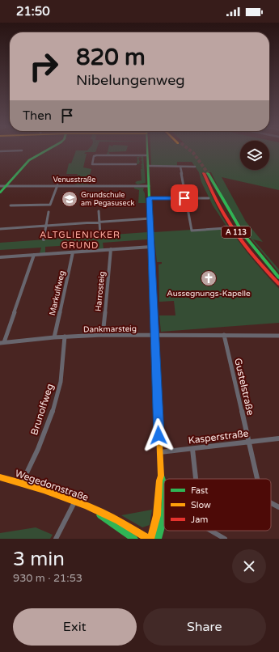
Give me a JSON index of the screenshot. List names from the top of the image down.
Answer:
{
  "streets": {
    "main road": ["A 113", "Wegedornstraße"],
    "street": [
      "Venusstraße",
      "Harrosteig",
      "Markulfweg",
      "Dankmarsteig",
      "Gustelstraße",
      "Brunolfweg",
      "Kasperstraße"
    ]
  },
  "crossings": [
    ["Harrosteig", "Dankmarsteig"],
    ["Markulfweg", "Dankmarsteig"],
    ["Dankmarsteig", "Gustelstraße"],
    ["Dankmarsteig", "Brunolfweg"],
    ["Gustelstraße", "Kasperstraße"],
    ["Brunolfweg", "Wegedornstraße"]
  ],
  "districts": ["ALTGLIENICKER GRUND"],
  "places": {
    "school or university": ["Grundschule am Pegasuseck"],
    "church": ["Aussegnungs-Kapelle"]
  },
  "legend": ["Fast", "Slow", "Jam"],
  "page": {
    "status": "21:50",
    "turn": ["820 m", "Nibelungenweg"],
    "then": "Then",
    "heading": ["3 min", "930 m · 21:53"],
    "buttons": ["Exit", "Share"]
  }
}
